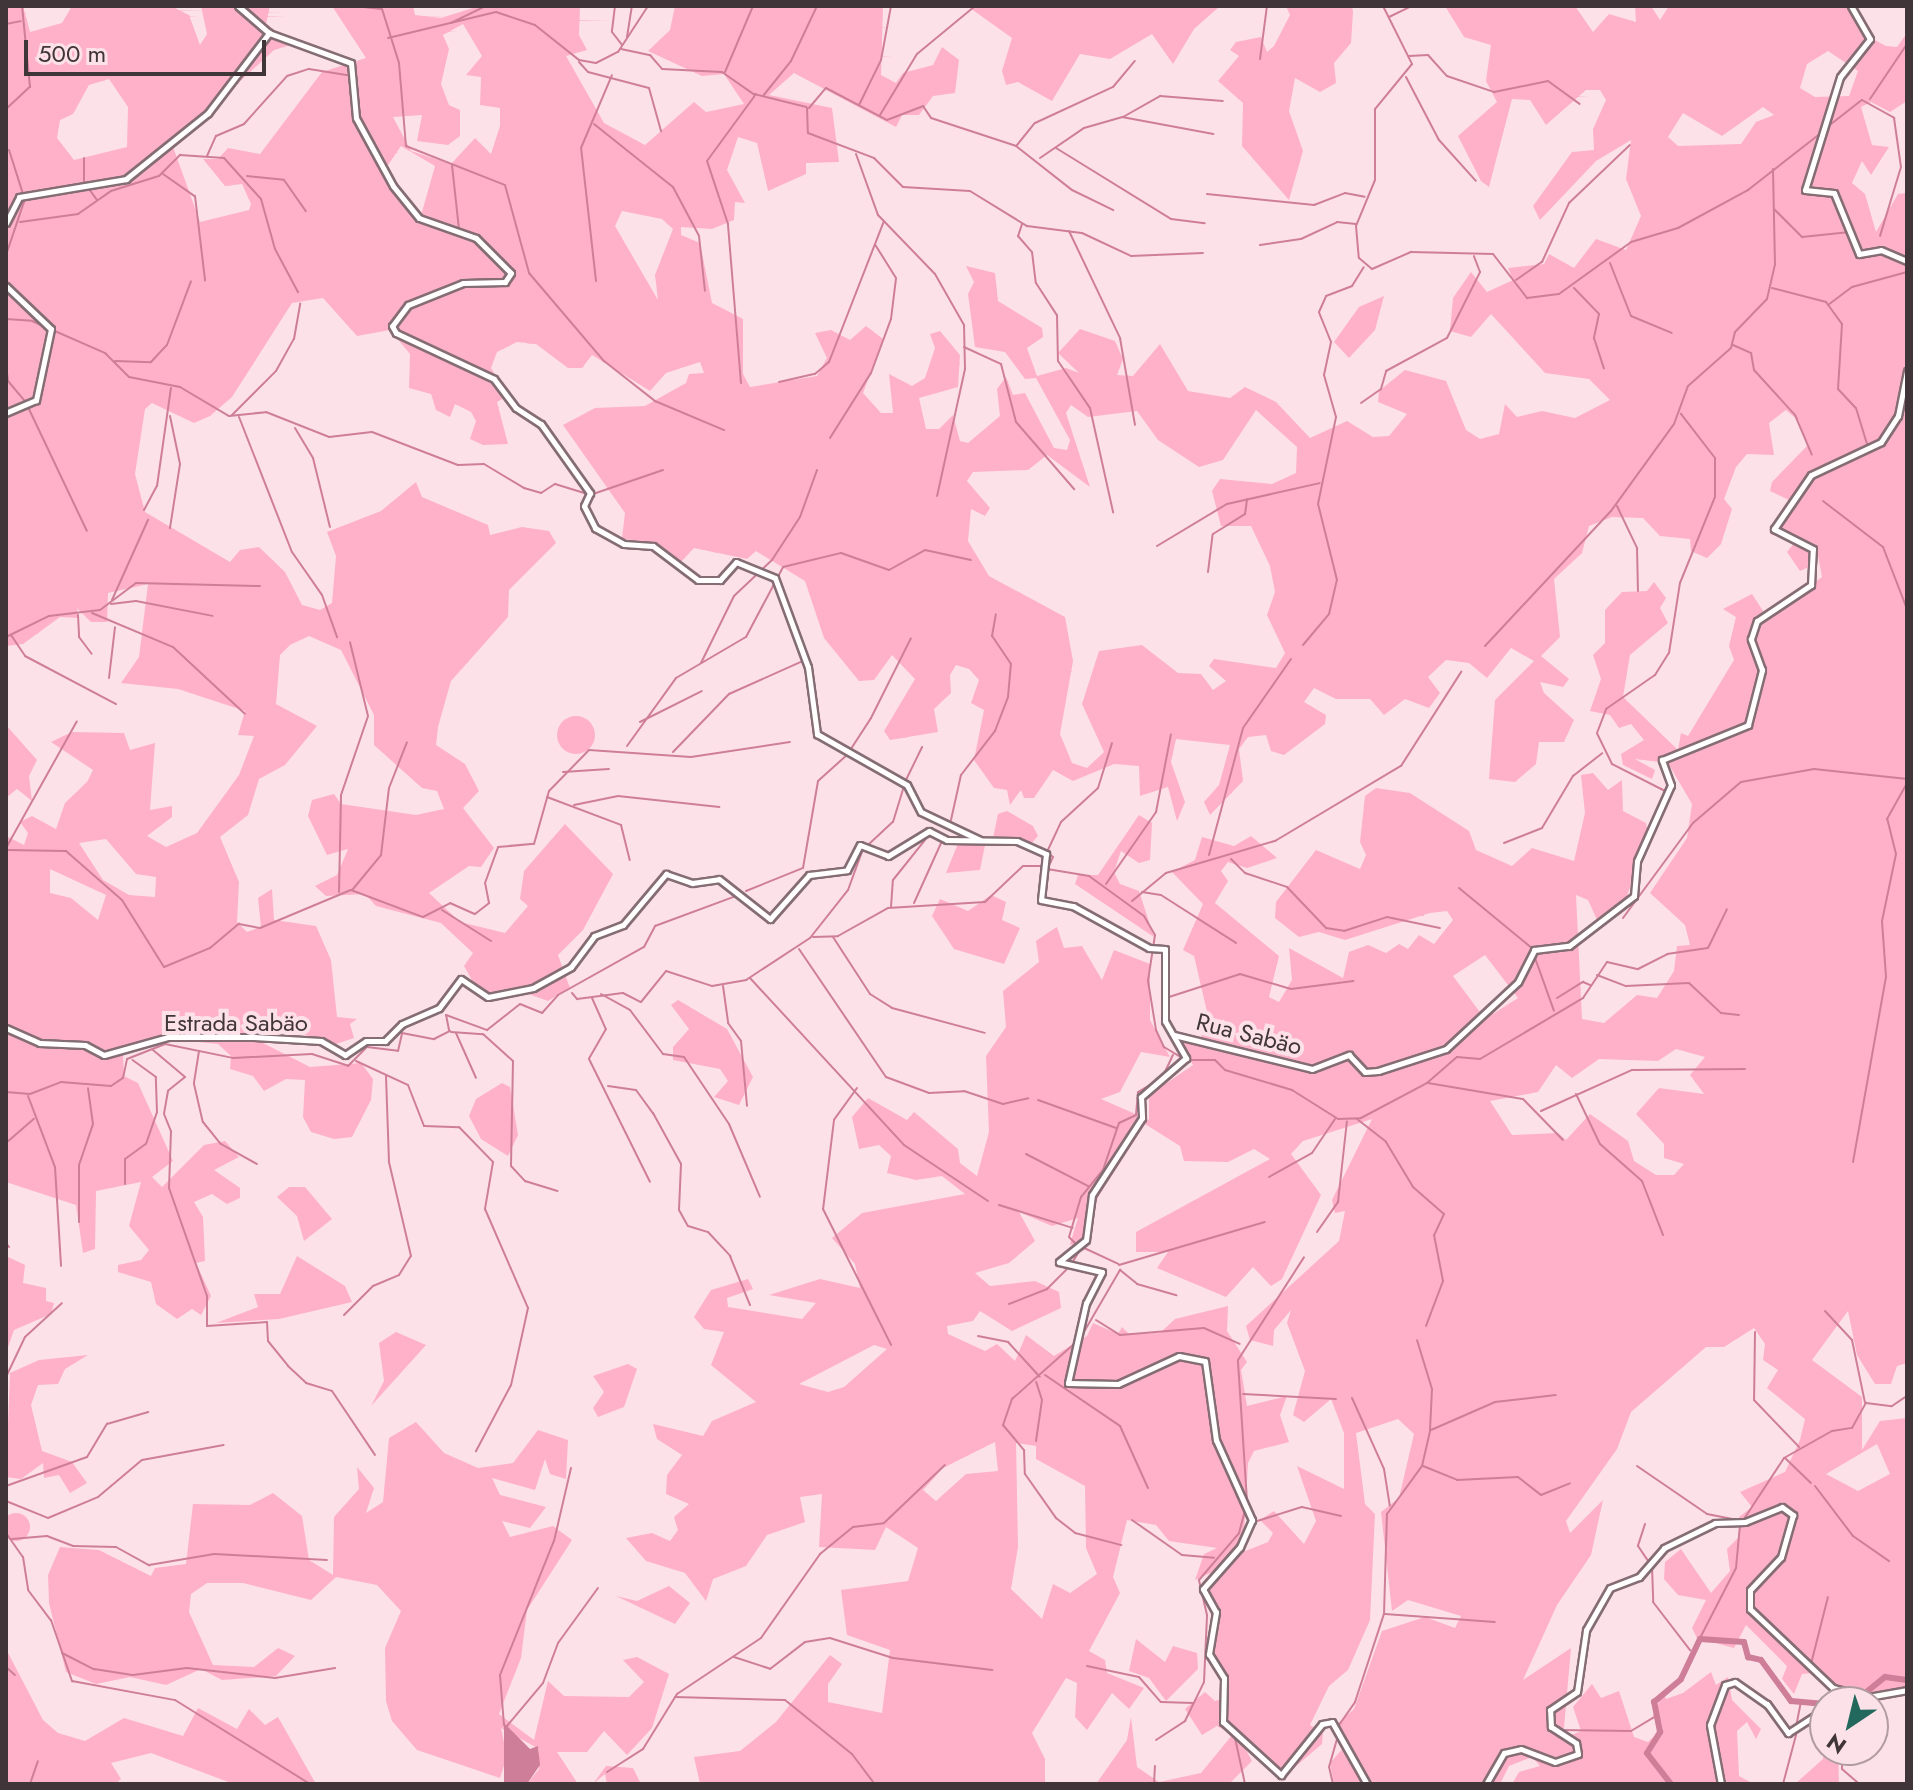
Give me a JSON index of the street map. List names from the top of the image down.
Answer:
{
  "streets": {
    "street": ["Estrada Sabäo", "Rua Sabäo"]
  },
  "scale_bar": "500 m",
  "north": "bottom left"
}
